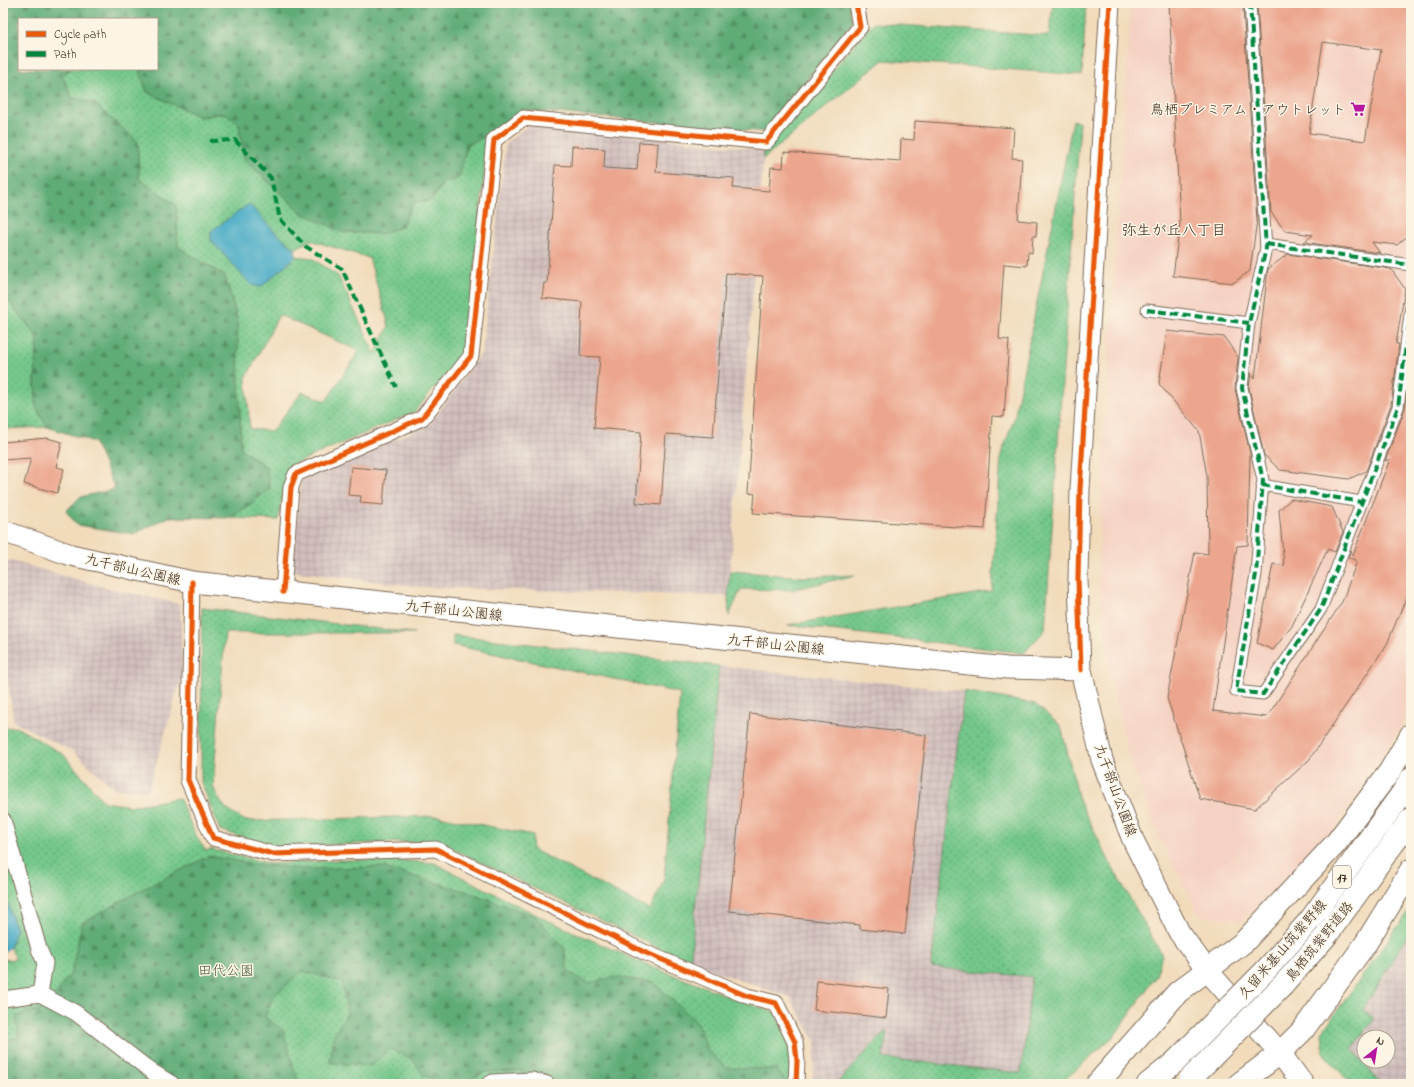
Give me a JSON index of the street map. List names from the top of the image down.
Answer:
{
  "streets": {
    "main road": [
      "九千部山公園線",
      "17",
      "鳥栖筑紫野道路",
      "久留米基山筑紫野線"
    ]
  },
  "crossings": [
    ["鳥栖筑紫野道路", "久留米基山筑紫野線"]
  ],
  "districts": ["弥生が丘八丁目"],
  "parks": ["田代公園"],
  "places": {
    "supermarket": ["鳥栖プレミアム・アウトレット"]
  },
  "legend": ["Cycle path", "Path"],
  "north": "top right"
}
